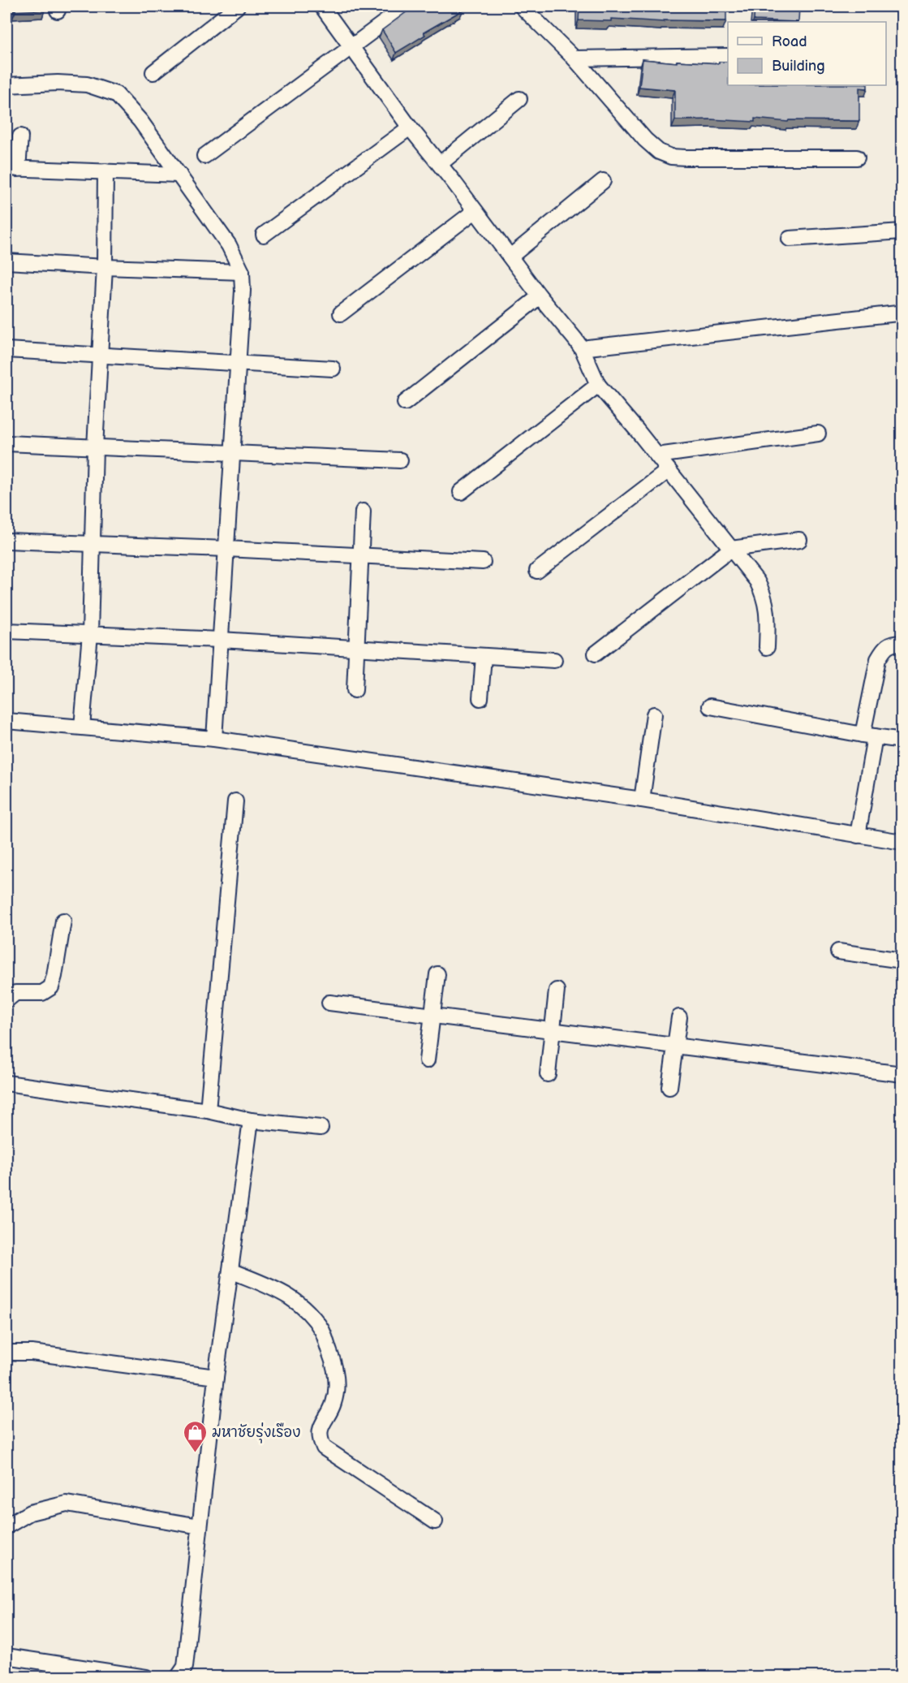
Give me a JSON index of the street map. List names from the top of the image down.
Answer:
{
  "places": {
    "shop": ["มหาชัยรุ่งเรือง"]
  },
  "legend": ["Road", "Building"]
}
